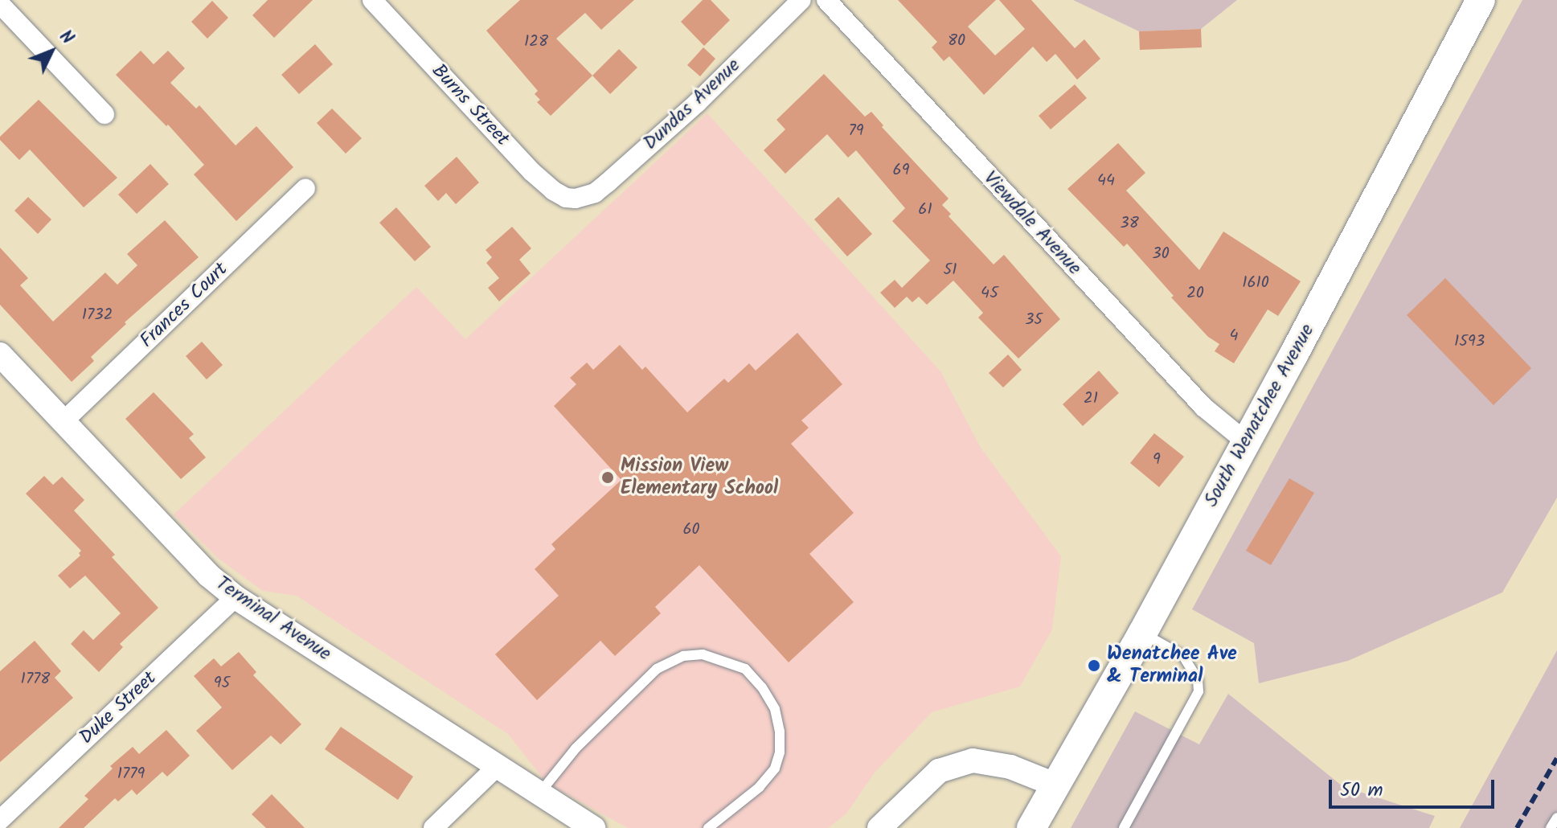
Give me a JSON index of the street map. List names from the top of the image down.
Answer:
{
  "streets": {
    "main road": ["South Wenatchee Avenue"],
    "street": [
      "Dundas Avenue",
      "Burns Street",
      "Viewdale Avenue",
      "Frances Court",
      "Terminal Avenue",
      "Duke Street"
    ]
  },
  "crossings": [
    ["Dundas Avenue", "Burns Street"],
    ["Viewdale Avenue", "South Wenatchee Avenue"],
    ["Frances Court", "Terminal Avenue"],
    ["Terminal Avenue", "Duke Street"]
  ],
  "places": ["Mission View Elementary School", "Wenatchee Ave & Terminal"],
  "house_numbers": [
    "80",
    "128",
    "79",
    "69",
    "44",
    "61",
    "38",
    "30",
    "51",
    "1610",
    "45",
    "20",
    "1732",
    "35",
    "4",
    "1593",
    "21",
    "9",
    "60",
    "1778",
    "95",
    "1779"
  ],
  "scale_bar": "50 m",
  "north": "top right"
}
